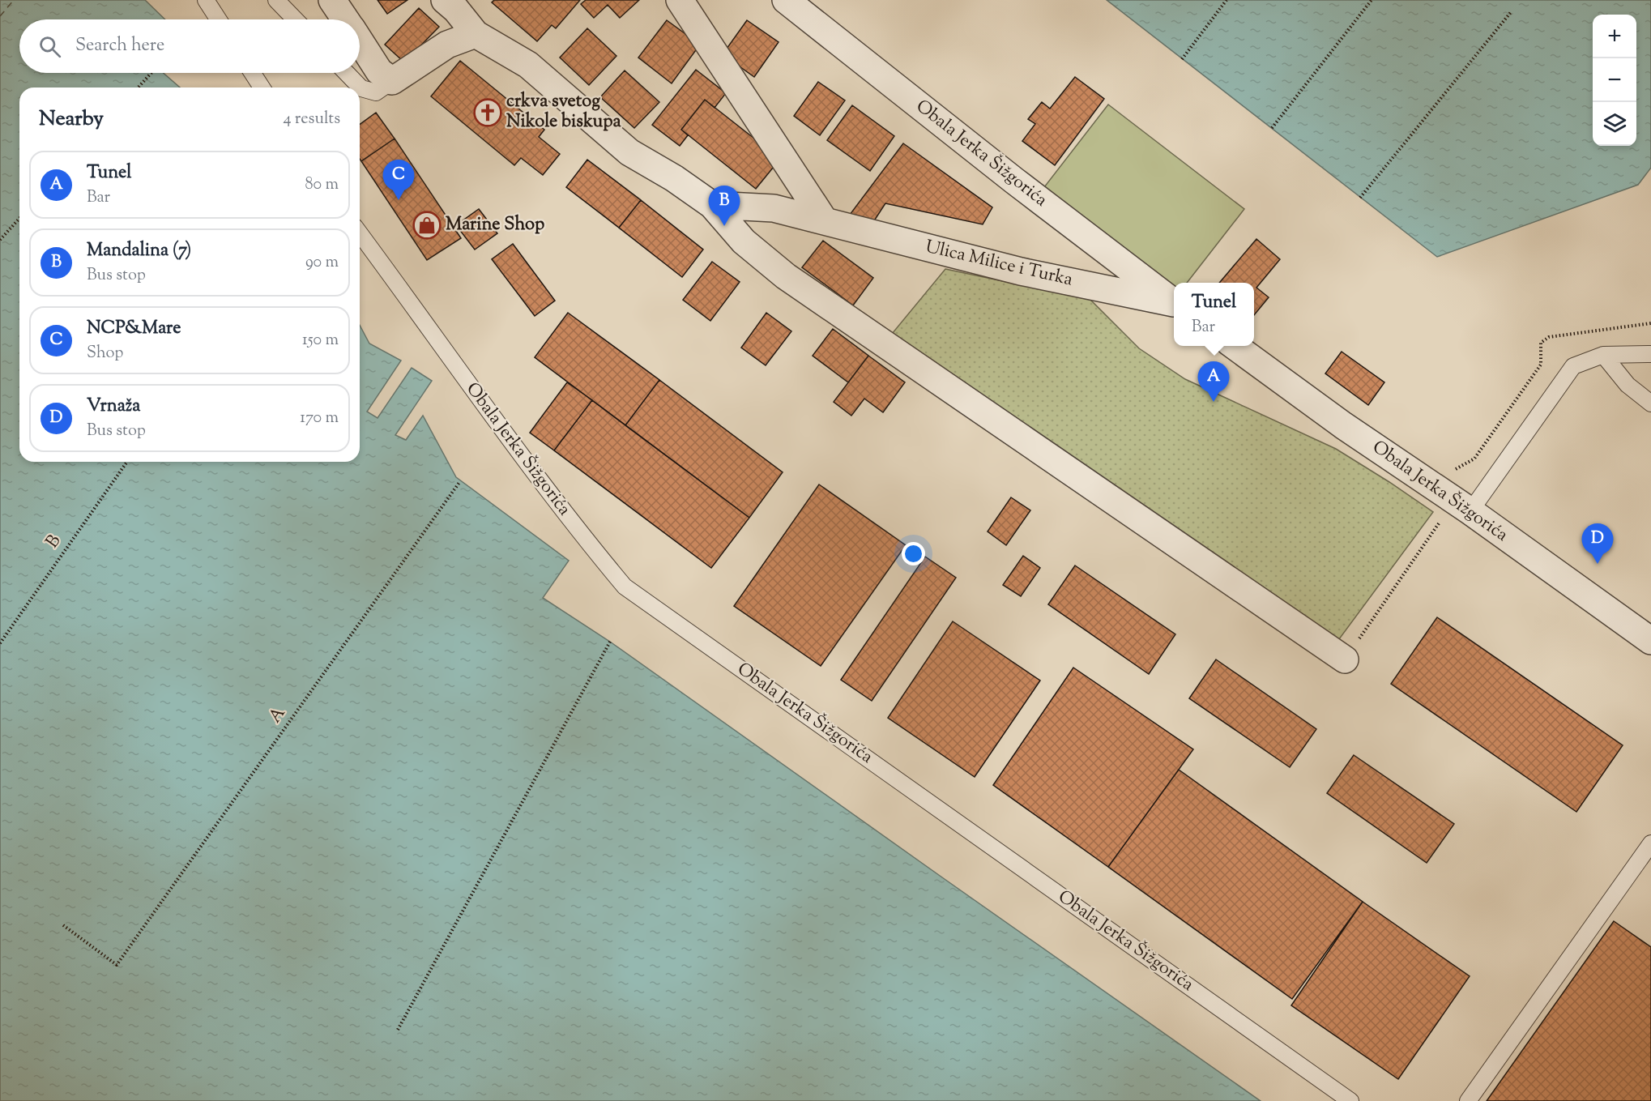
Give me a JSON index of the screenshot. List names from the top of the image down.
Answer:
{
  "streets": {
    "street": ["Obala Jerka Šižgorića", "Ulica Milice i Turka"],
    "path": ["B", "A"]
  },
  "places": {
    "church": ["crkva svetog Nikole biskupa"],
    "shop": ["Marine Shop"]
  },
  "page": {
    "map_buttons": ["+", "−"],
    "search": "Search here",
    "heading": ["Nearby", "4 results"],
    "list": [
      {
        "mark": "A",
        "name": "Tunel",
        "note": "Bar",
        "value": "80 m"
      },
      {
        "mark": "B",
        "name": "Mandalina (7)",
        "note": "Bus stop",
        "value": "90 m"
      },
      {
        "mark": "C",
        "name": "NCP&Mare",
        "note": "Shop",
        "value": "150 m"
      },
      {
        "mark": "D",
        "name": "Vrnaža",
        "note": "Bus stop",
        "value": "170 m"
      }
    ],
    "pins": [
      "C",
      "B",
      "A",
      "D"
    ],
    "popup": ["Tunel", "Bar"]
  }
}
